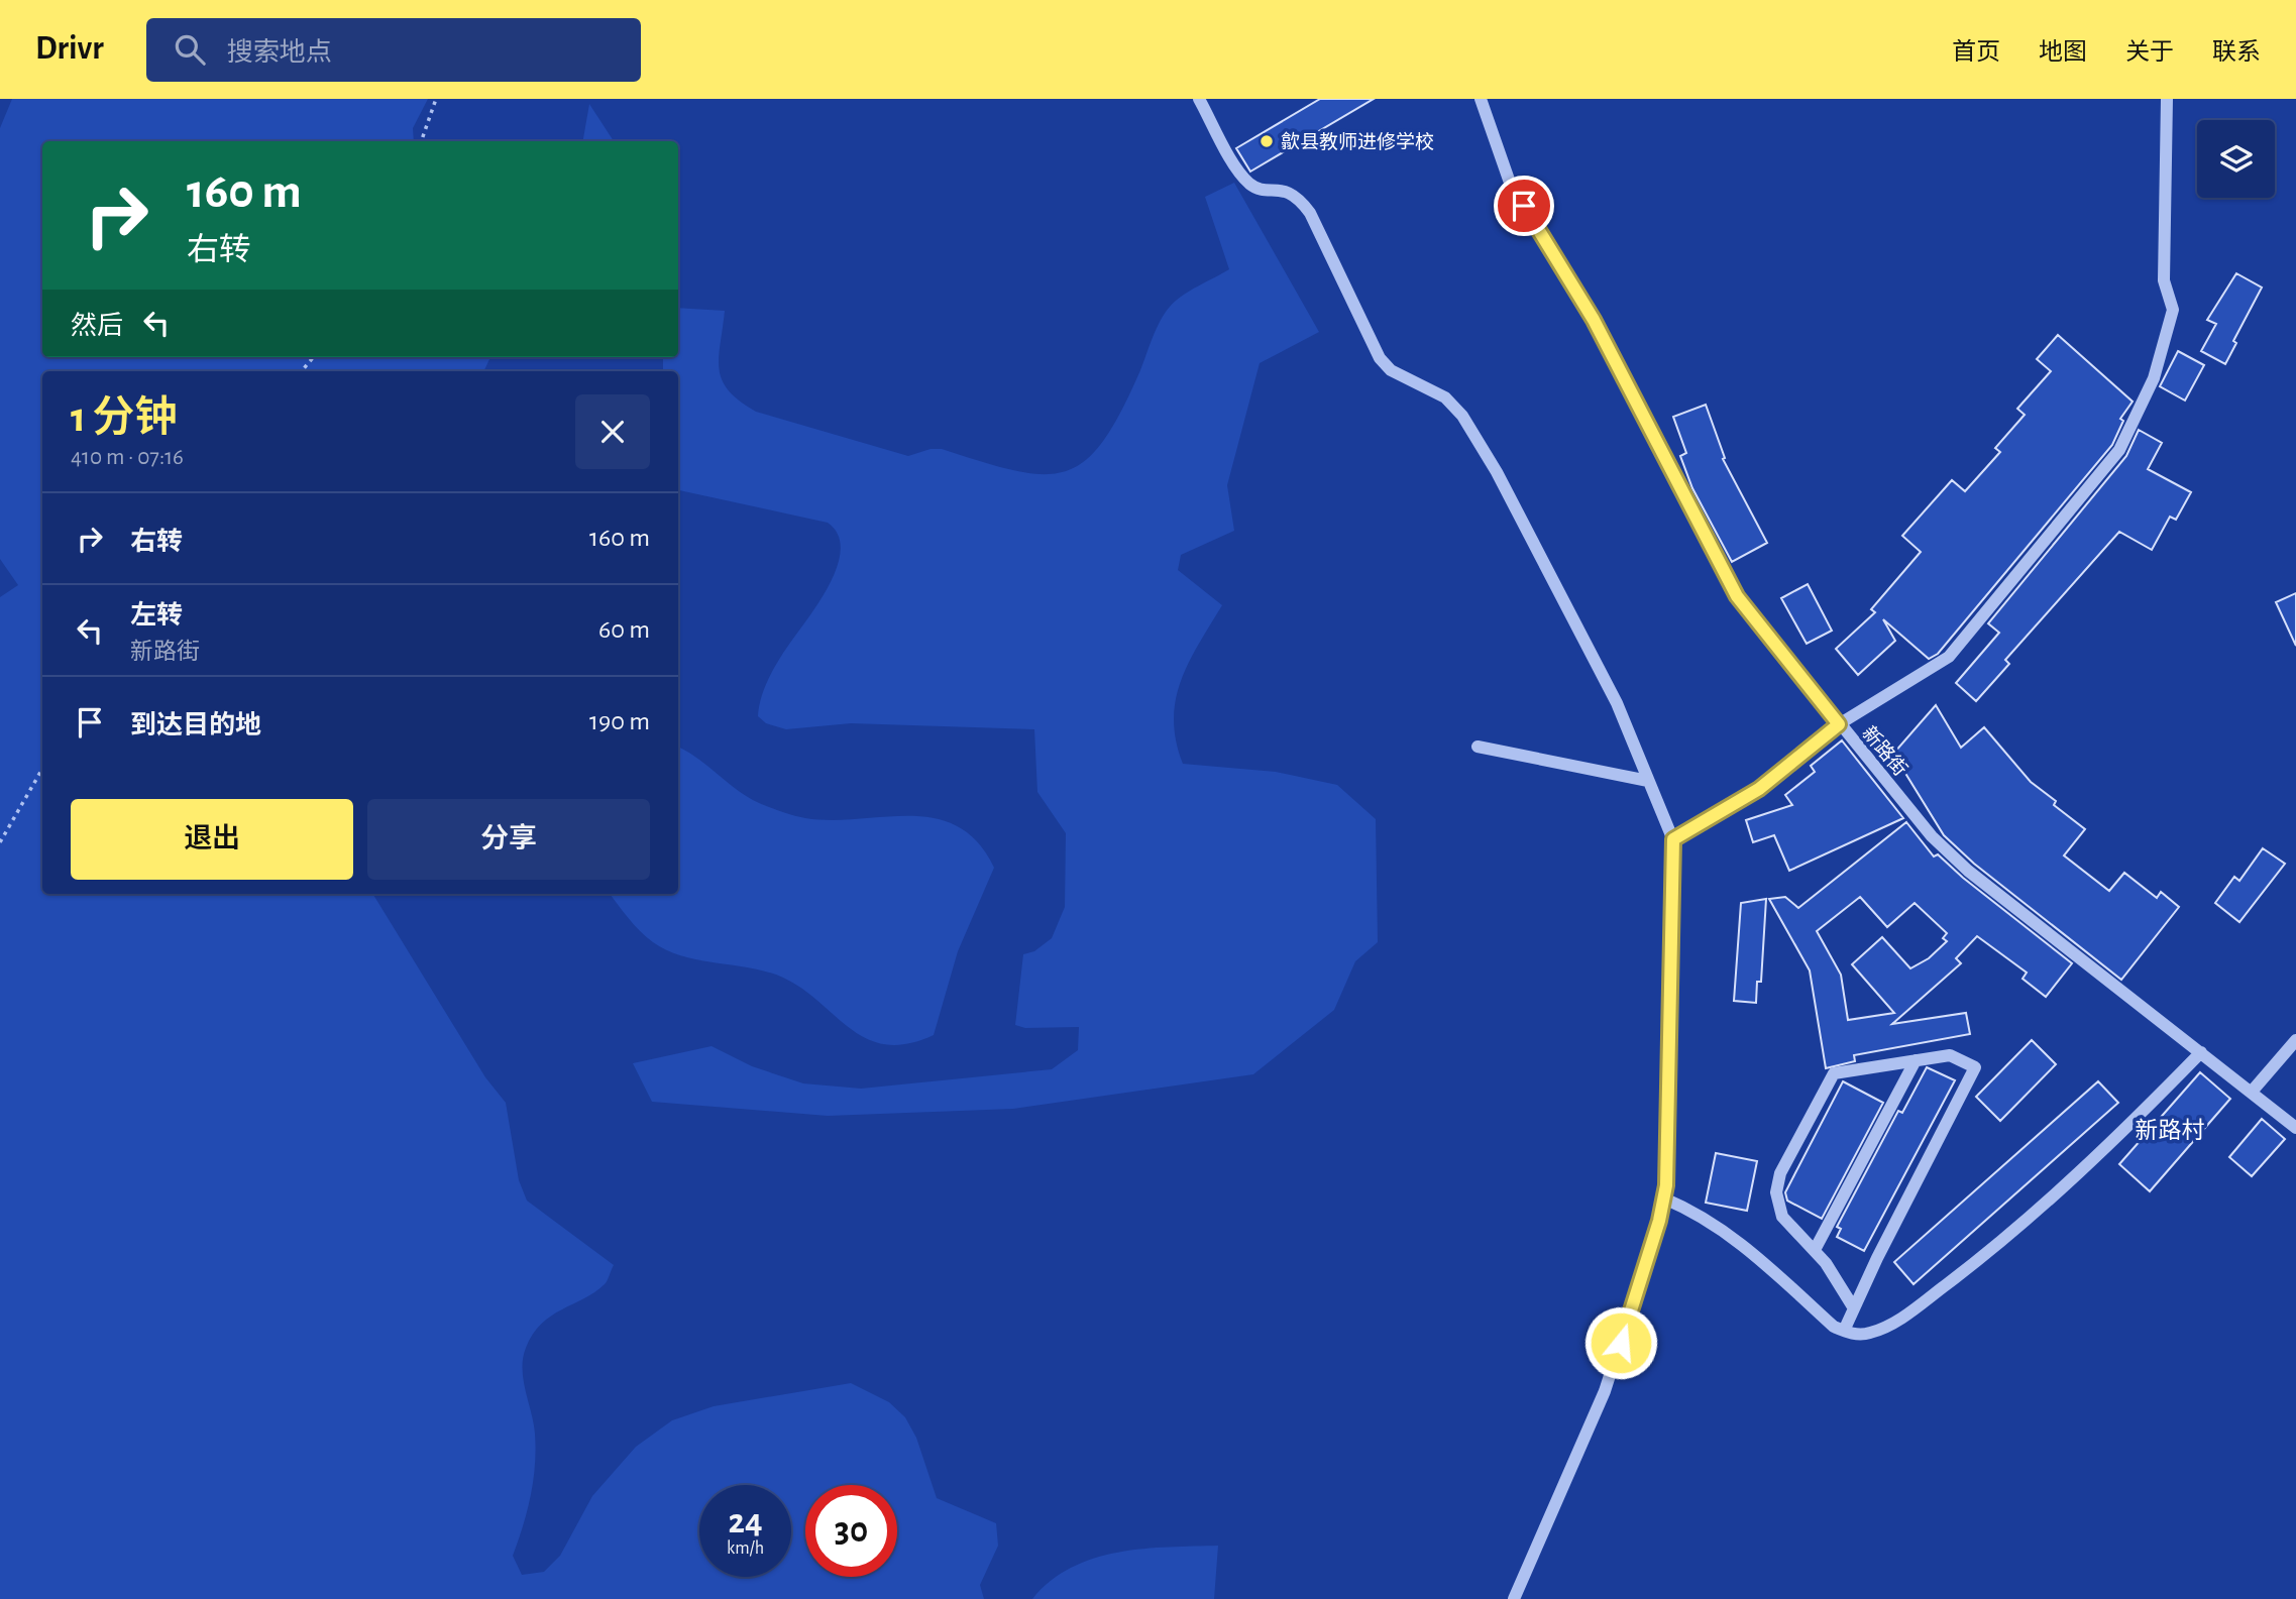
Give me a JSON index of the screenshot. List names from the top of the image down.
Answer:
{
  "streets": {
    "street": ["新路街"]
  },
  "districts": ["新路村"],
  "places": ["歙县教师进修学校"],
  "page": {
    "header": "Drivr",
    "search": "搜索地点",
    "nav": [
      "首页",
      "地图",
      "关于",
      "联系"
    ],
    "turn": ["160 m", "右转"],
    "then": "然后",
    "heading": ["1 分钟", "410 m · 07:16"],
    "list": [
      {
        "name": "右转",
        "value": "160 m"
      },
      {
        "name": "左转",
        "note": "新路街",
        "value": "60 m"
      },
      {
        "name": "到达目的地",
        "value": "190 m"
      }
    ],
    "buttons": ["退出", "分享"],
    "speed": "24 km/h",
    "limit": "30"
  }
}
